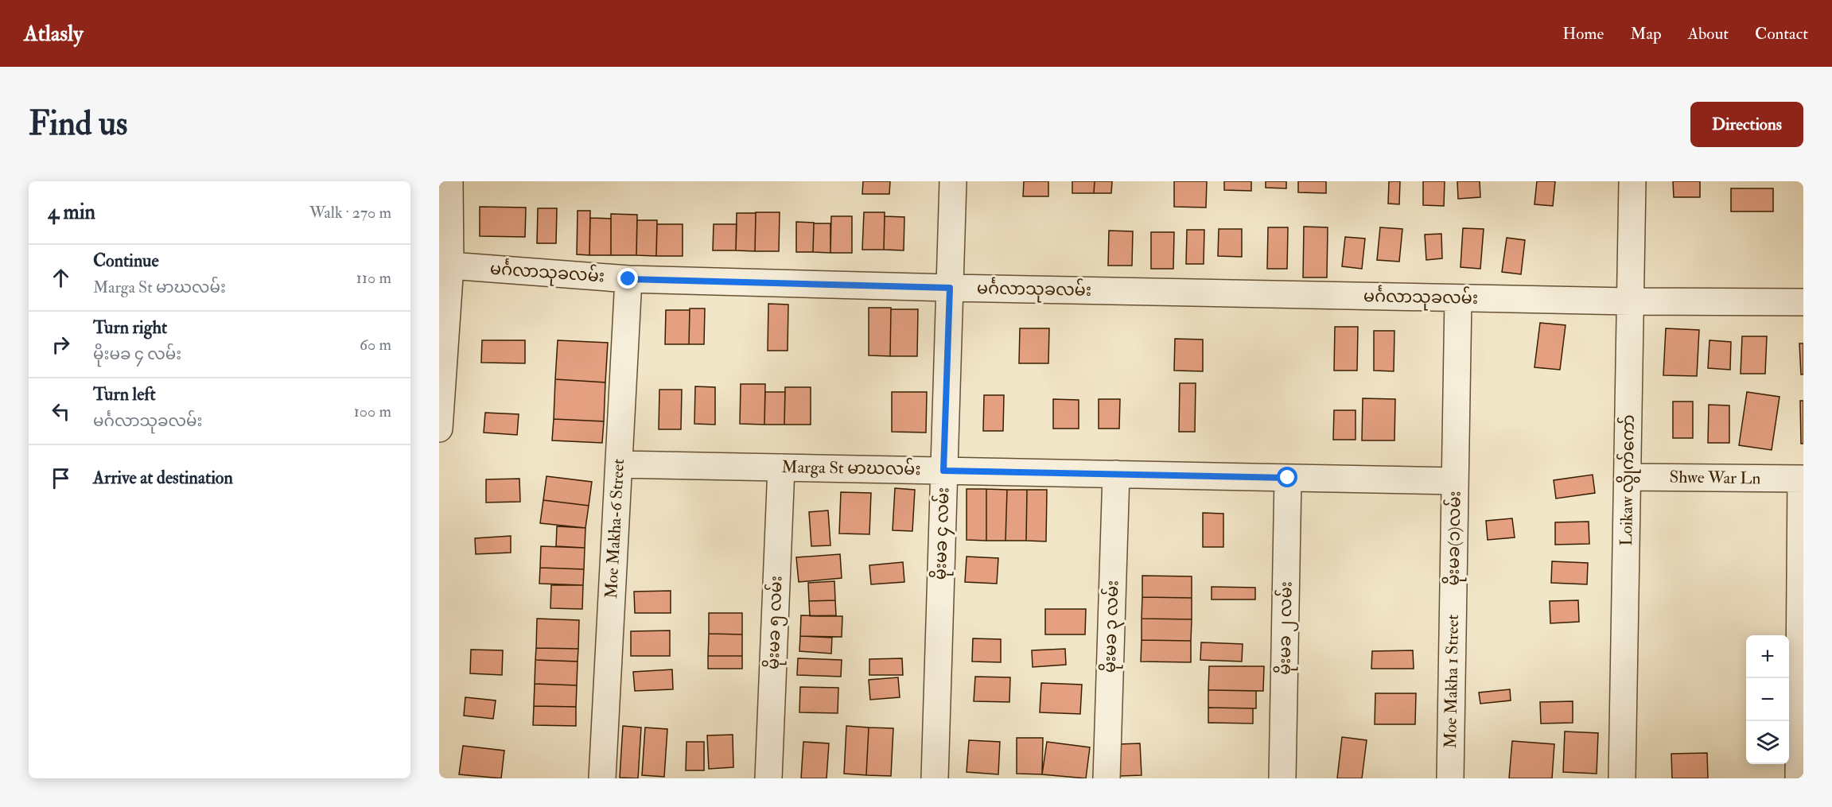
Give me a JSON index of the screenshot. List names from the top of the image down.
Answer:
{
  "streets": {
    "street": [
      "မင်္ဂလာသုခလမ်း",
      "Marga St မာဃလမ်း",
      "Shwe War Ln",
      "Loikaw လွိုက်ကော်",
      "Moe Makha-6 Street",
      "မိုးမခ ၄ လမ်း",
      "မိုးမခ(၁)လမ်း",
      "မိုးမခ ၅ လမ်း",
      "မိုးမခ ၃ လမ်း",
      "မိုးမခ ၂ လမ်း",
      "Moe Makha 1 Street"
    ]
  },
  "crossings": [
    ["မင်္ဂလာသုခလမ်း", "Loikaw လွိုက်ကော်"],
    ["မင်္ဂလာသုခလမ်း", "Moe Makha-6 Street"],
    ["မင်္ဂလာသုခလမ်း", "မိုးမခ ၄ လမ်း"],
    ["မင်္ဂလာသုခလမ်း", "မိုးမခ(၁)လမ်း"],
    ["မင်္ဂလာသုခလမ်း", "Moe Makha 1 Street"],
    ["Marga St မာဃလမ်း", "Moe Makha-6 Street"],
    ["Marga St မာဃလမ်း", "မိုးမခ ၄ လမ်း"],
    ["Marga St မာဃလမ်း", "မိုးမခ ၅ လမ်း"],
    ["Marga St မာဃလမ်း", "မိုးမခ ၃ လမ်း"],
    ["Marga St မာဃလမ်း", "မိုးမခ ၂ လမ်း"],
    ["Marga St မာဃလမ်း", "Moe Makha 1 Street"],
    ["Shwe War Ln", "Loikaw လွိုက်ကော်"],
    ["မိုးမခ(၁)လမ်း", "Moe Makha 1 Street"]
  ],
  "page": {
    "header": "Atlasly",
    "nav": [
      "Home",
      "Map",
      "About",
      "Contact"
    ],
    "buttons": "Directions",
    "title": "Find us",
    "heading": ["4 min", "Walk · 270 m"],
    "list": [
      ["Continue", "Marga St မာဃလမ်း", "110 m"],
      ["Turn right", "မိုးမခ ၄ လမ်း", "60 m"],
      ["Turn left", "မင်္ဂလာသုခလမ်း", "100 m"],
      "Arrive at destination"
    ],
    "map_buttons": ["+", "−"]
  }
}
